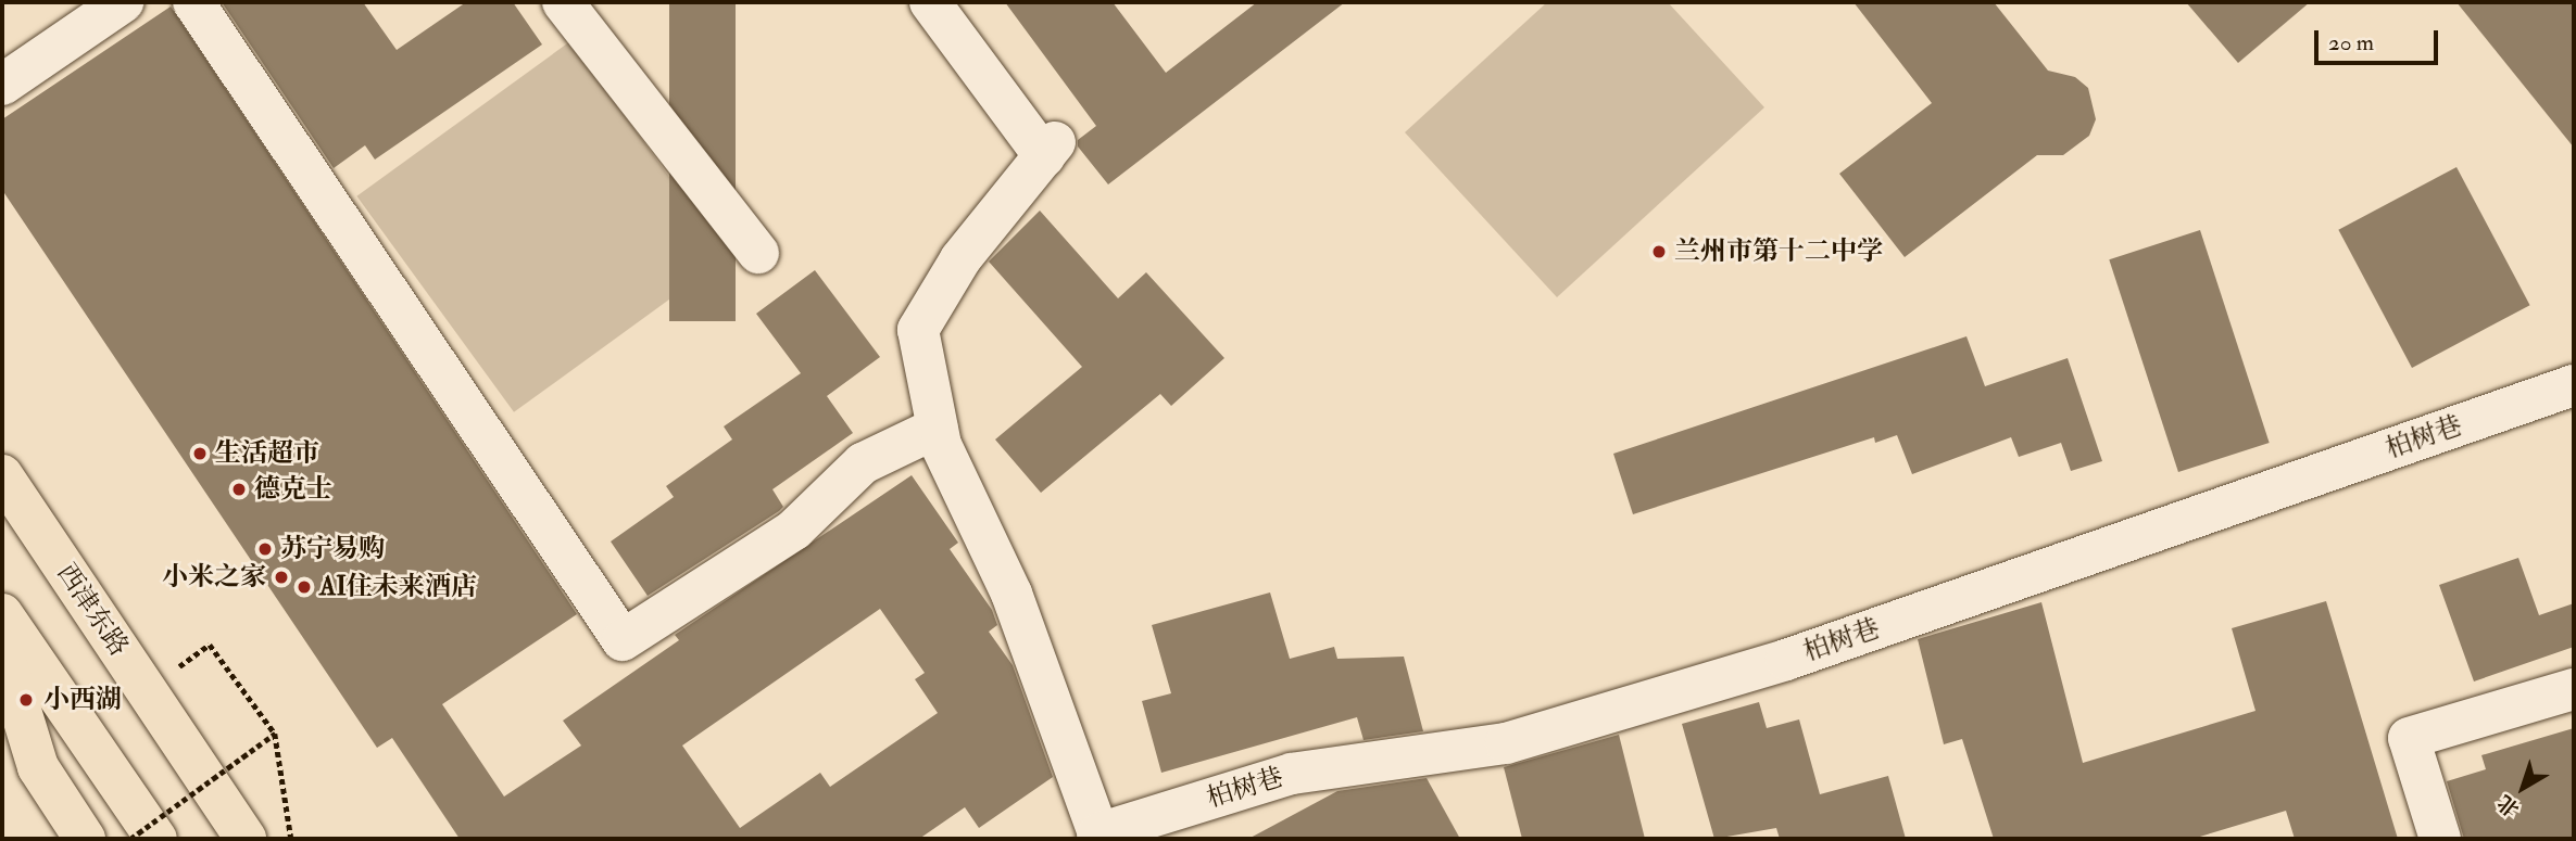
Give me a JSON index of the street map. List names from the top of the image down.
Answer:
{
  "streets": {
    "main road": ["西津东路"],
    "street": ["柏树巷"]
  },
  "places": [
    "兰州市第十二中学",
    "生活超市",
    "德克士",
    "苏宁易购",
    "小米之家",
    "AI住未来酒店",
    "小西湖"
  ],
  "scale_bar": "20 m",
  "north": "bottom left"
}
